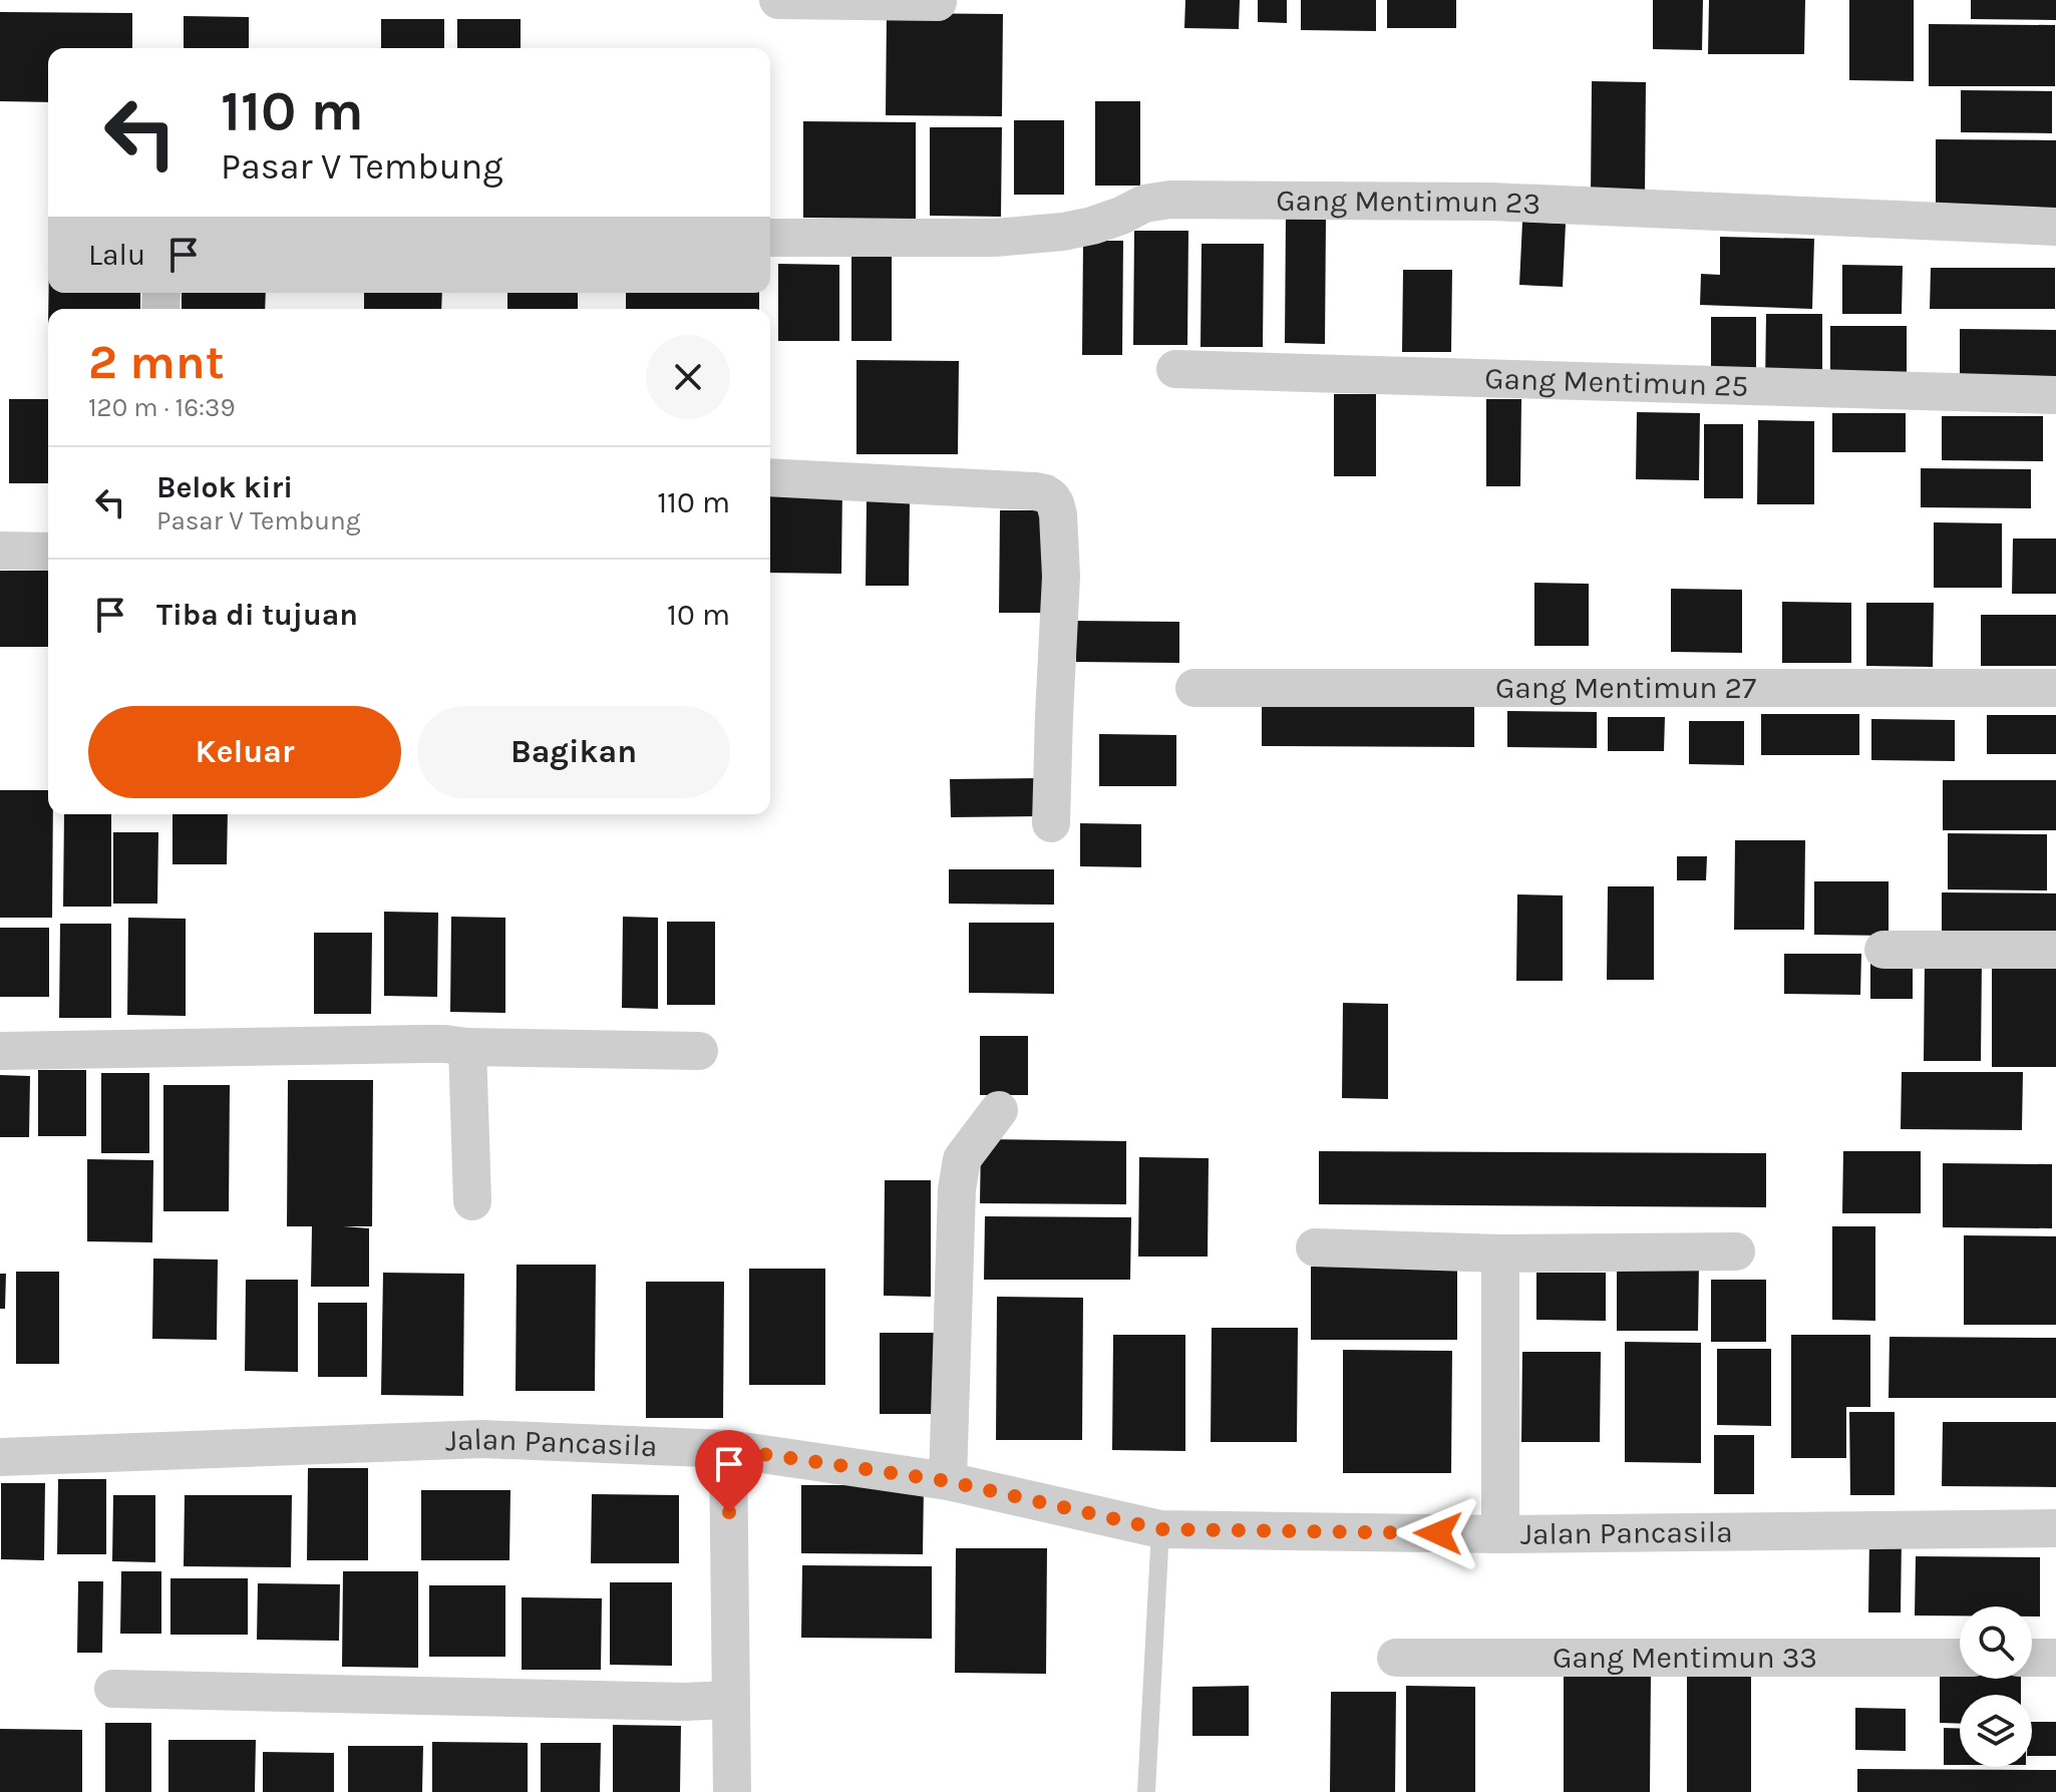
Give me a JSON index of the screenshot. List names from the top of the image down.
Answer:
{
  "streets": {
    "street": [
      "Gang Mentimun 23",
      "Gang Mentimun 25",
      "Gang Mentimun 27",
      "Jalan Pancasila",
      "Gang Mentimun 33"
    ]
  },
  "page": {
    "turn": ["110 m", "Pasar V Tembung"],
    "then": "Lalu",
    "heading": ["2 mnt", "120 m · 16:39"],
    "list": [
      {
        "name": "Belok kiri",
        "note": "Pasar V Tembung",
        "value": "110 m"
      },
      {
        "name": "Tiba di tujuan",
        "value": "10 m"
      }
    ],
    "buttons": ["Keluar", "Bagikan"]
  }
}
